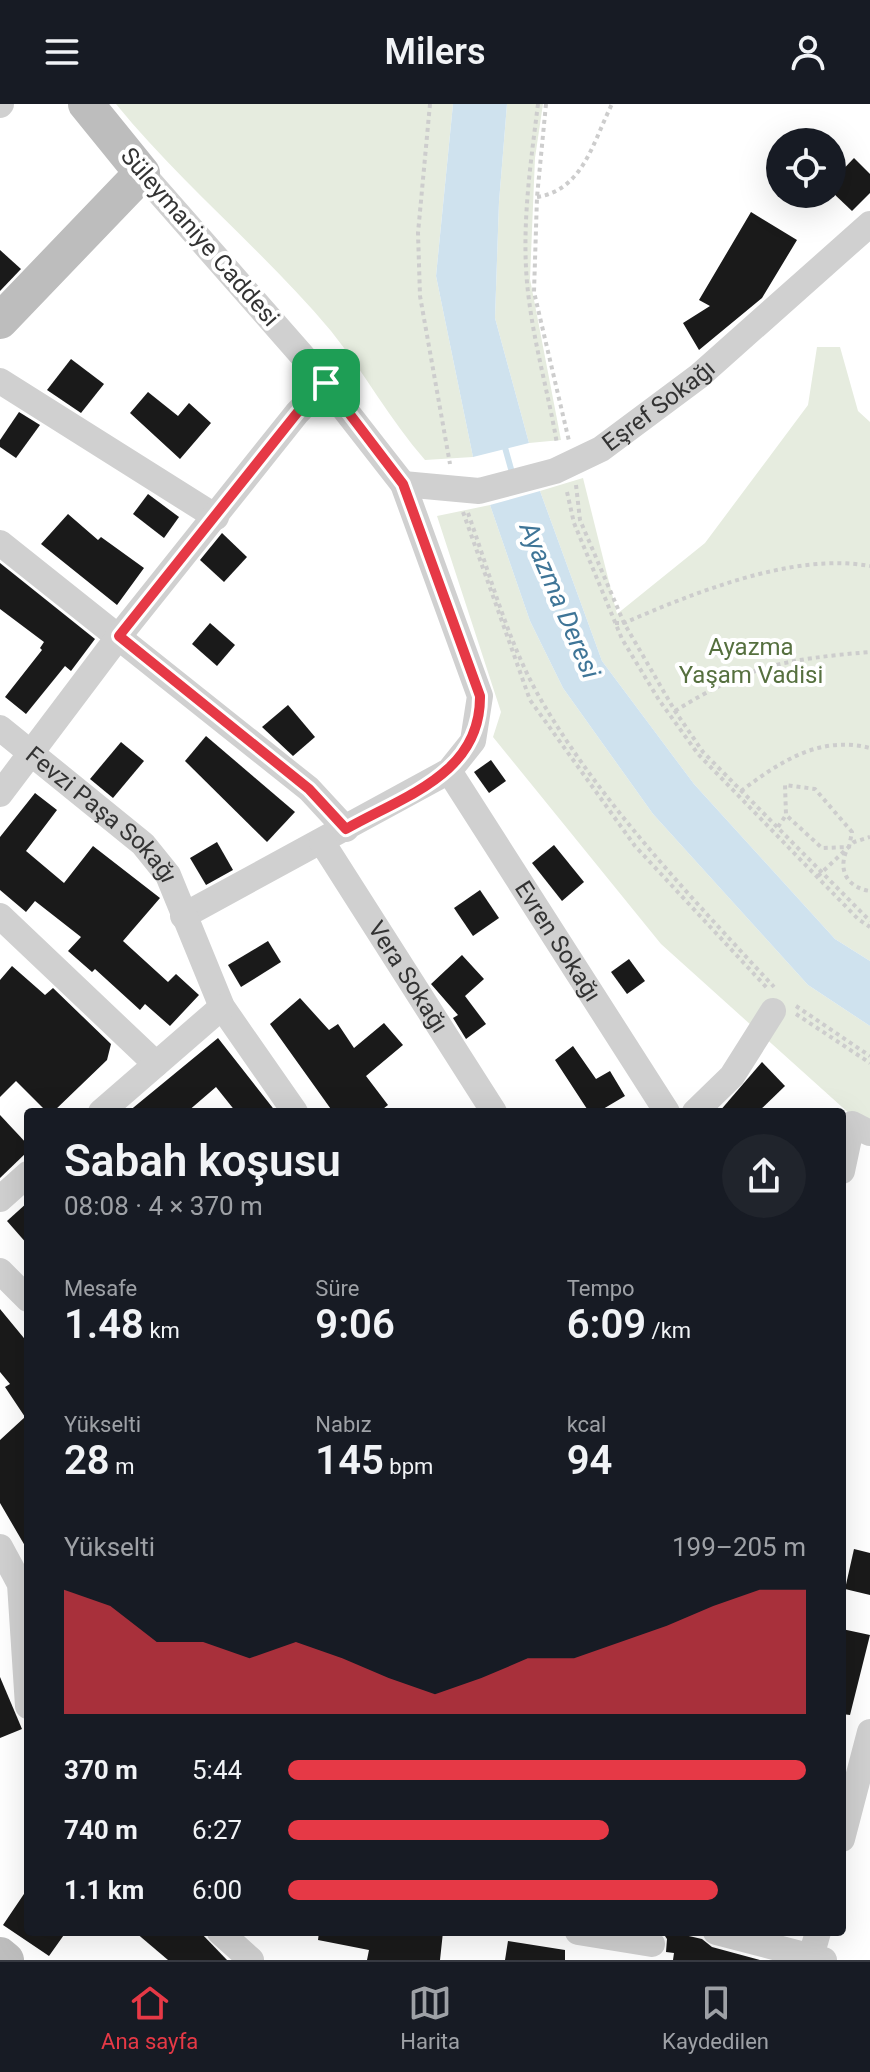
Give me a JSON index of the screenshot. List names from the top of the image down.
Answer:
{
  "streets": {
    "street": [
      "Süleymaniye Caddesi",
      "Eşref Sokağı",
      "Fevzi Paşa Sokağı",
      "Evren Sokağı",
      "Vera Sokağı"
    ]
  },
  "crossings": [
    ["Süleymaniye Caddesi", "Eşref Sokağı"],
    ["Süleymaniye Caddesi", "Evren Sokağı"]
  ],
  "water": ["Ayazma Deresi"],
  "parks": ["Ayazma Yaşam Vadisi"],
  "page": {
    "header": "Milers",
    "heading": ["Sabah koşusu", "08:08 · 4 × 370 m"],
    "stats": [
      ["Mesafe", "1.48 km"],
      ["Süre", "9:06"],
      ["Tempo", "6:09 /km"],
      ["Yükselti", "28 m"],
      ["Nabız", "145 bpm"],
      ["kcal", "94"]
    ],
    "chart": ["Yükselti", "199–205 m"],
    "list": [
      {
        "name": "370 m",
        "note": "5:44"
      },
      {
        "name": "740 m",
        "note": "6:27"
      },
      {
        "name": "1.1 km",
        "note": "6:00"
      }
    ],
    "tabs": ["Ana sayfa", "Harita", "Kaydedilen"]
  }
}
